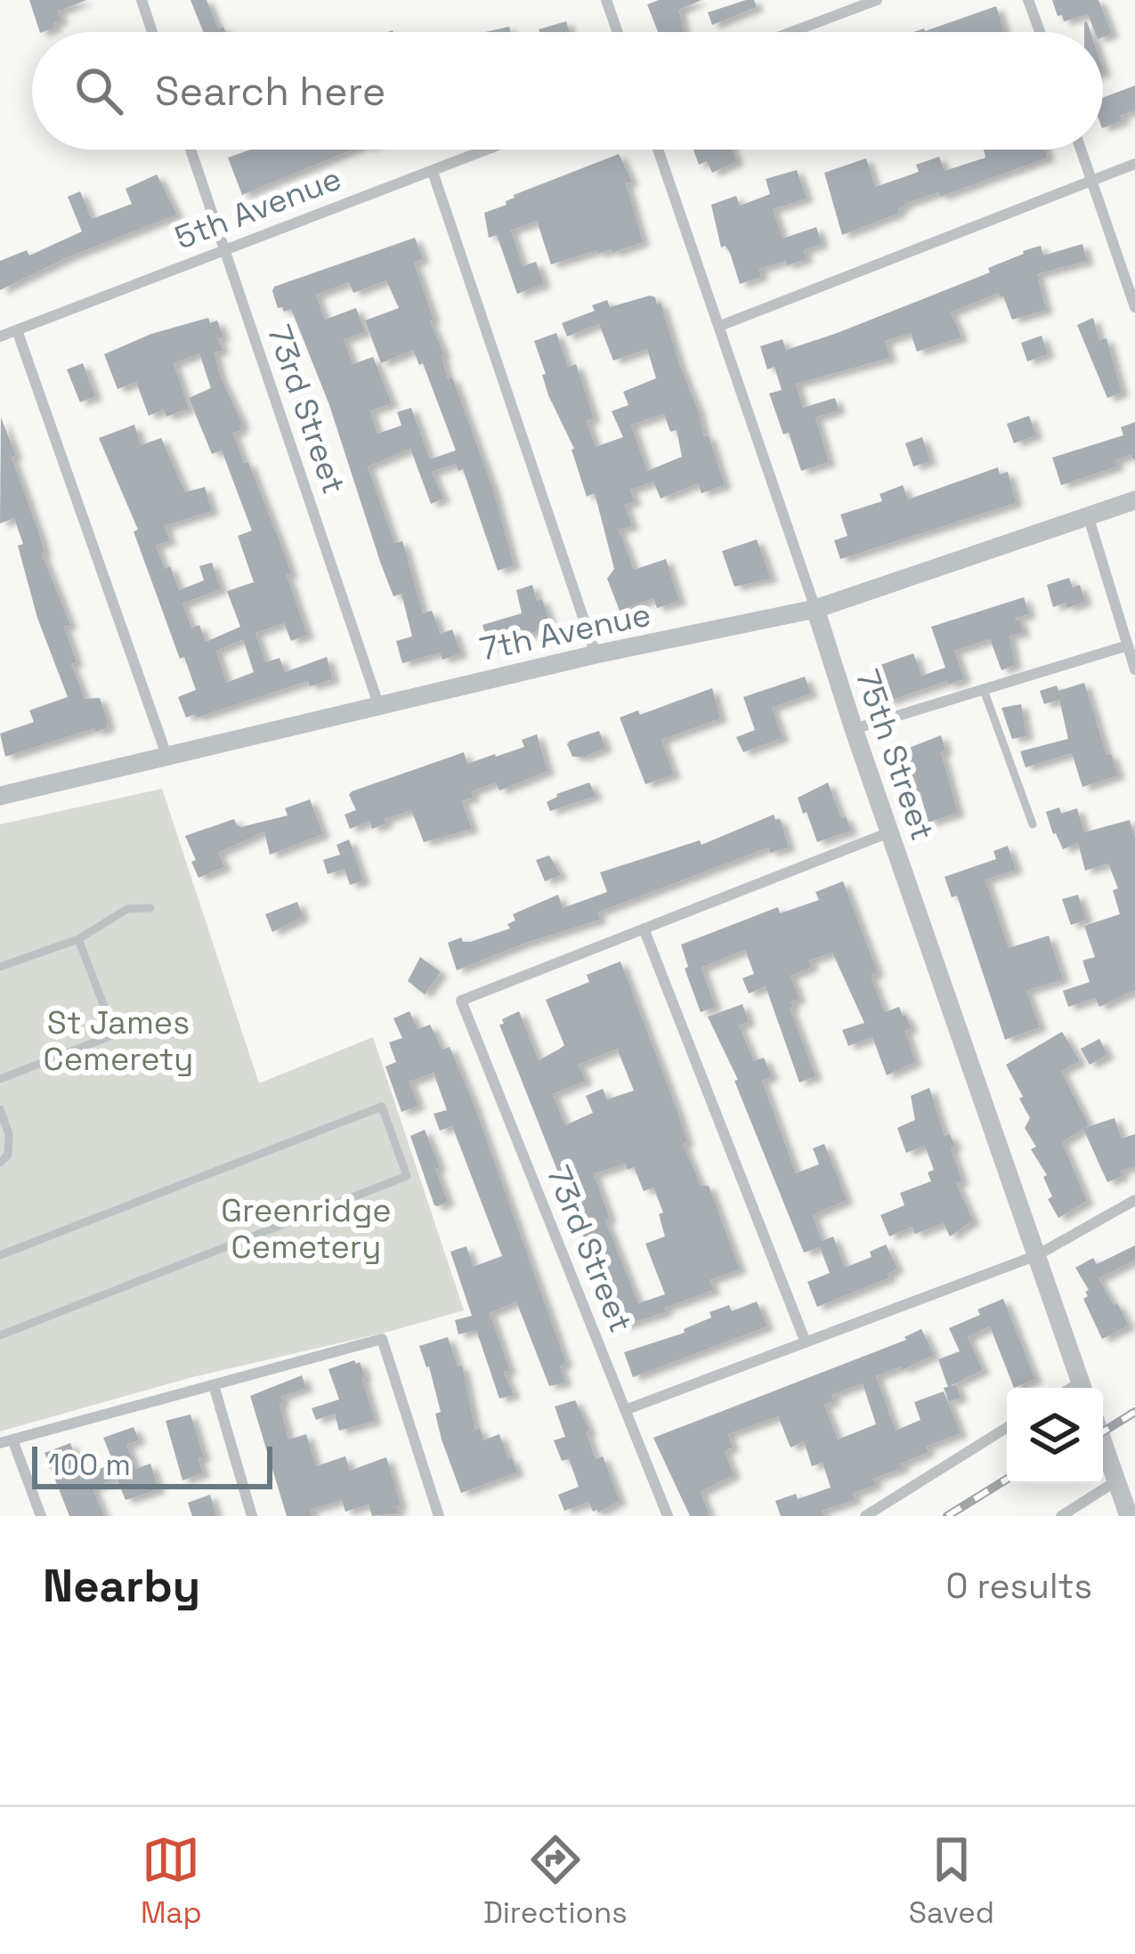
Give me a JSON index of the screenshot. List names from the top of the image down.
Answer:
{
  "streets": {
    "street": [
      "5th Avenue",
      "73rd Street",
      "7th Avenue",
      "75th Street"
    ]
  },
  "crossings": [
    ["5th Avenue", "73rd Street"],
    ["73rd Street", "7th Avenue"],
    ["7th Avenue", "75th Street"]
  ],
  "parks": ["St James Cemerety", "Greenridge Cemetery"],
  "scale_bar": "100 m",
  "page": {
    "search": "Search here",
    "scale": "100 m",
    "heading": ["Nearby", "0 results"],
    "nav": ["Map", "Directions", "Saved"]
  }
}
